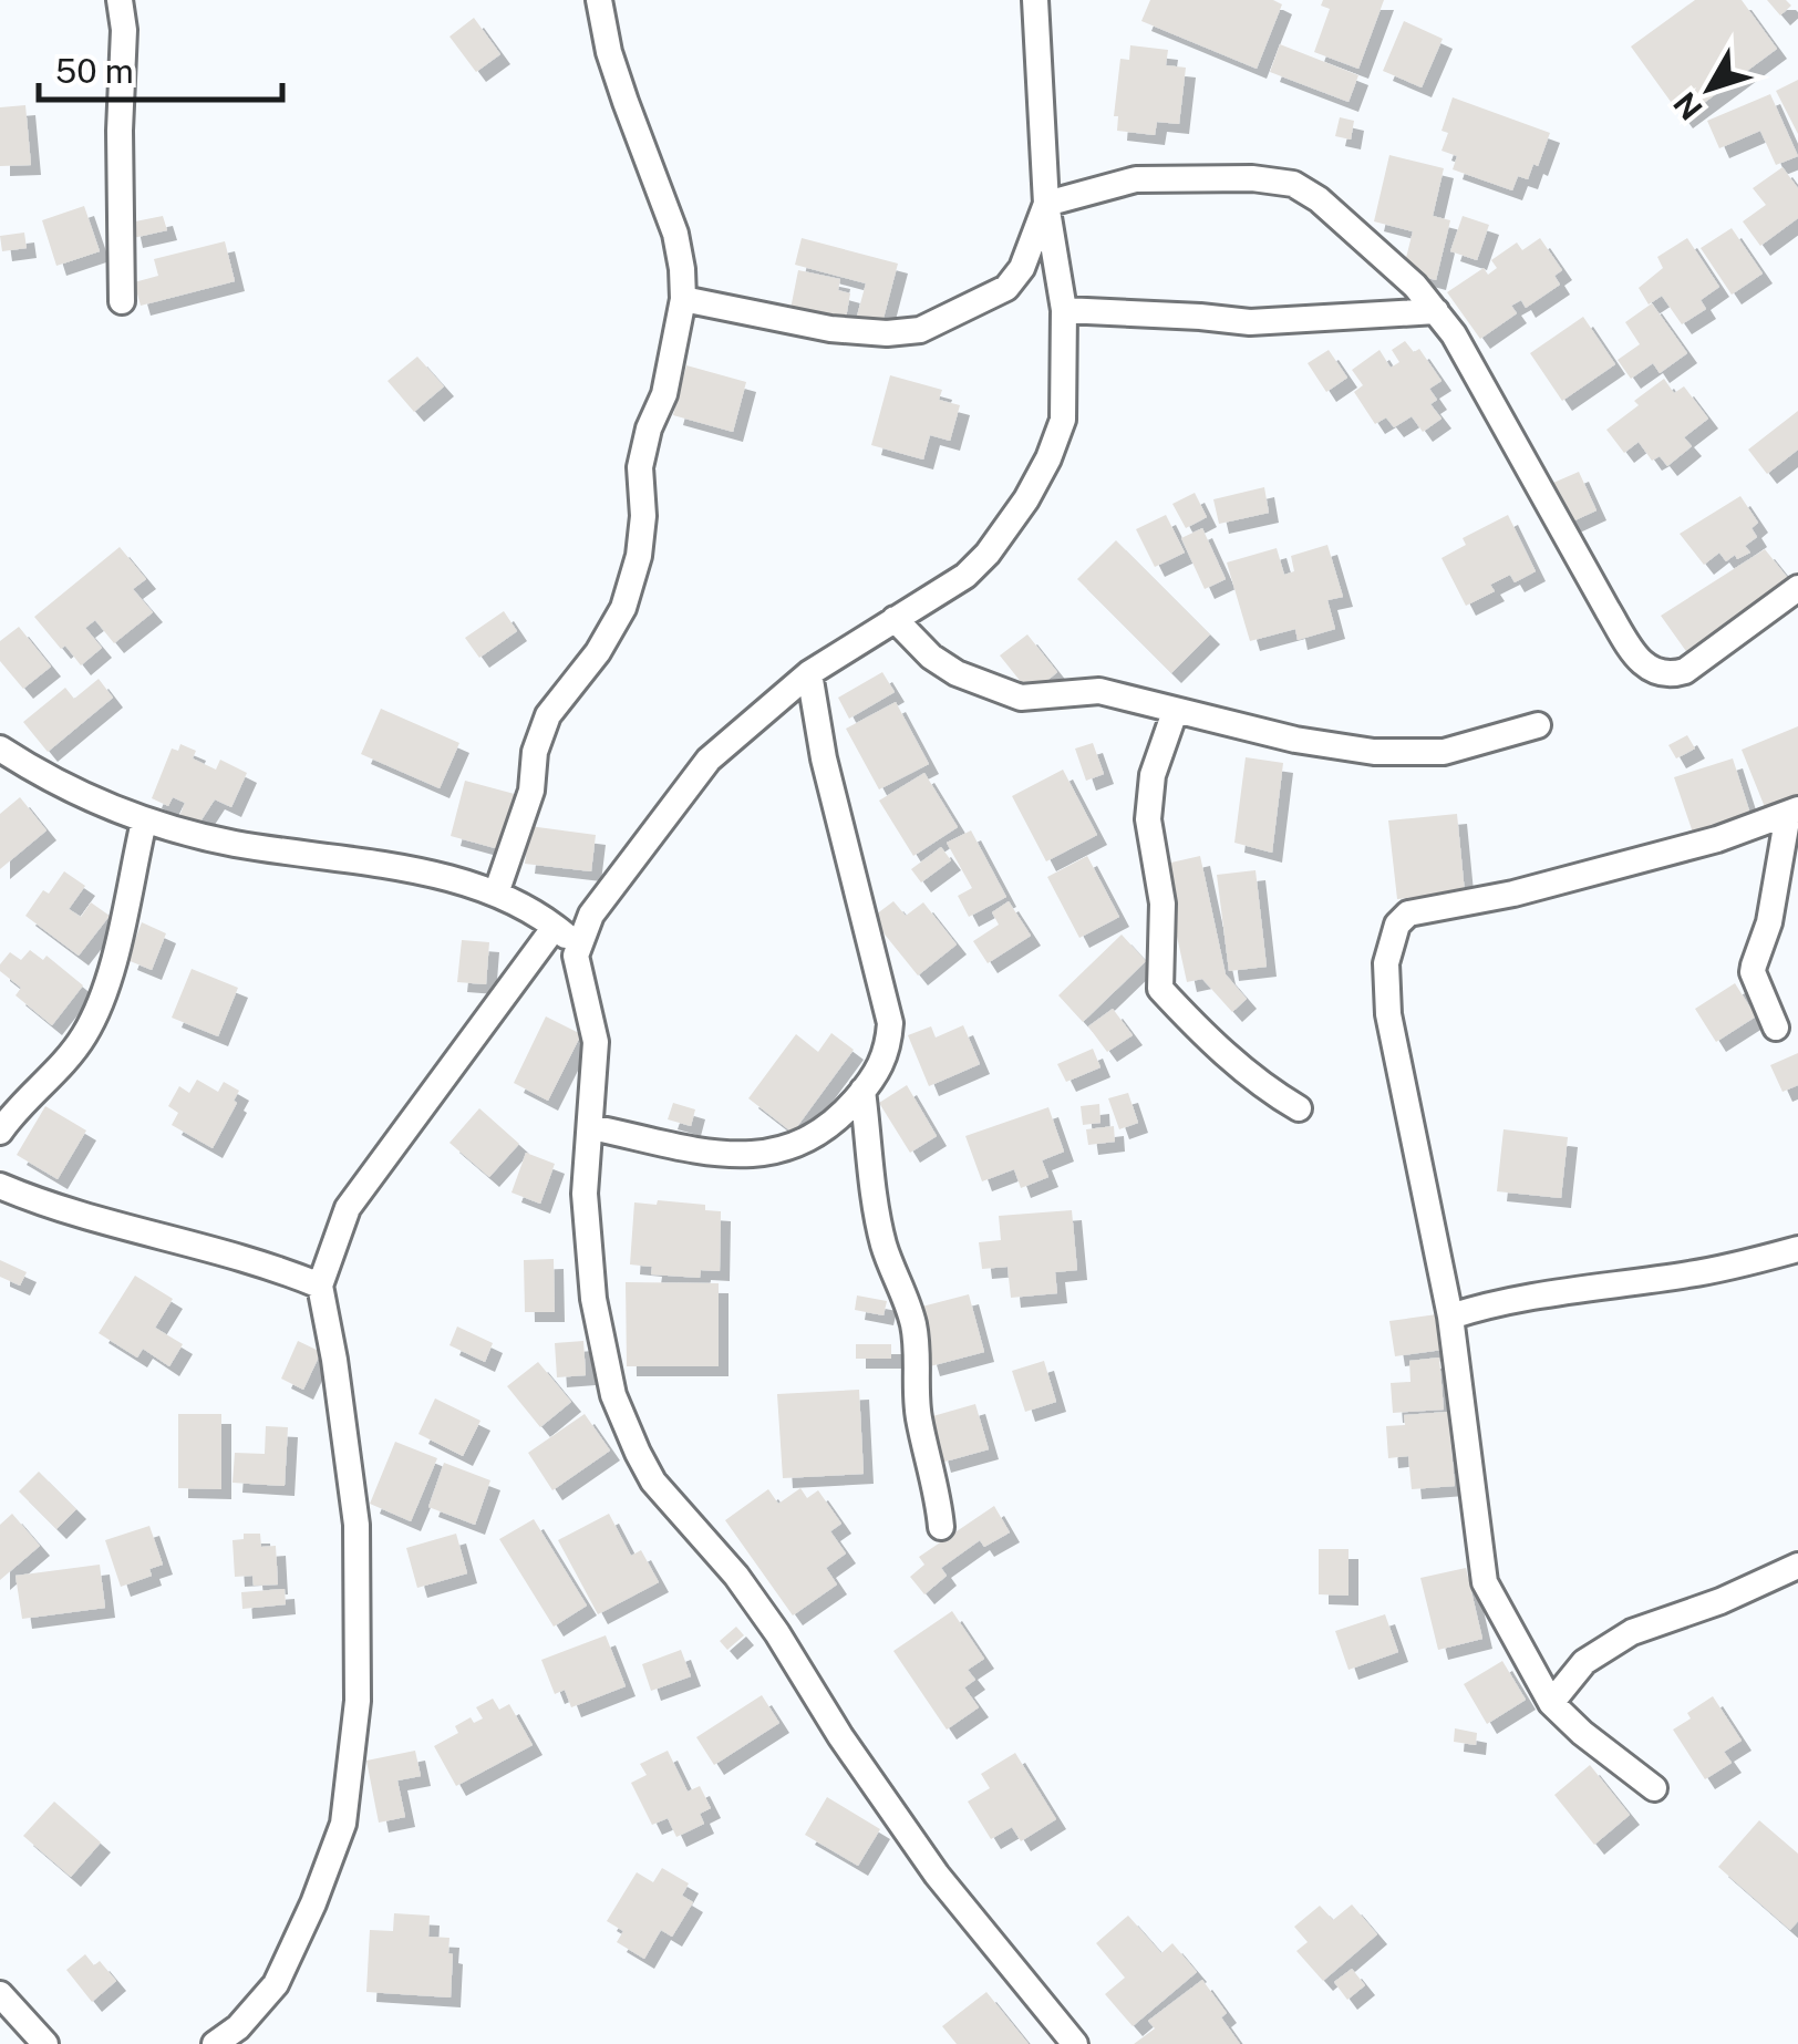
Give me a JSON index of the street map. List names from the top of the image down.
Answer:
{
  "scale_bar": "50 m",
  "north": "bottom left"
}
